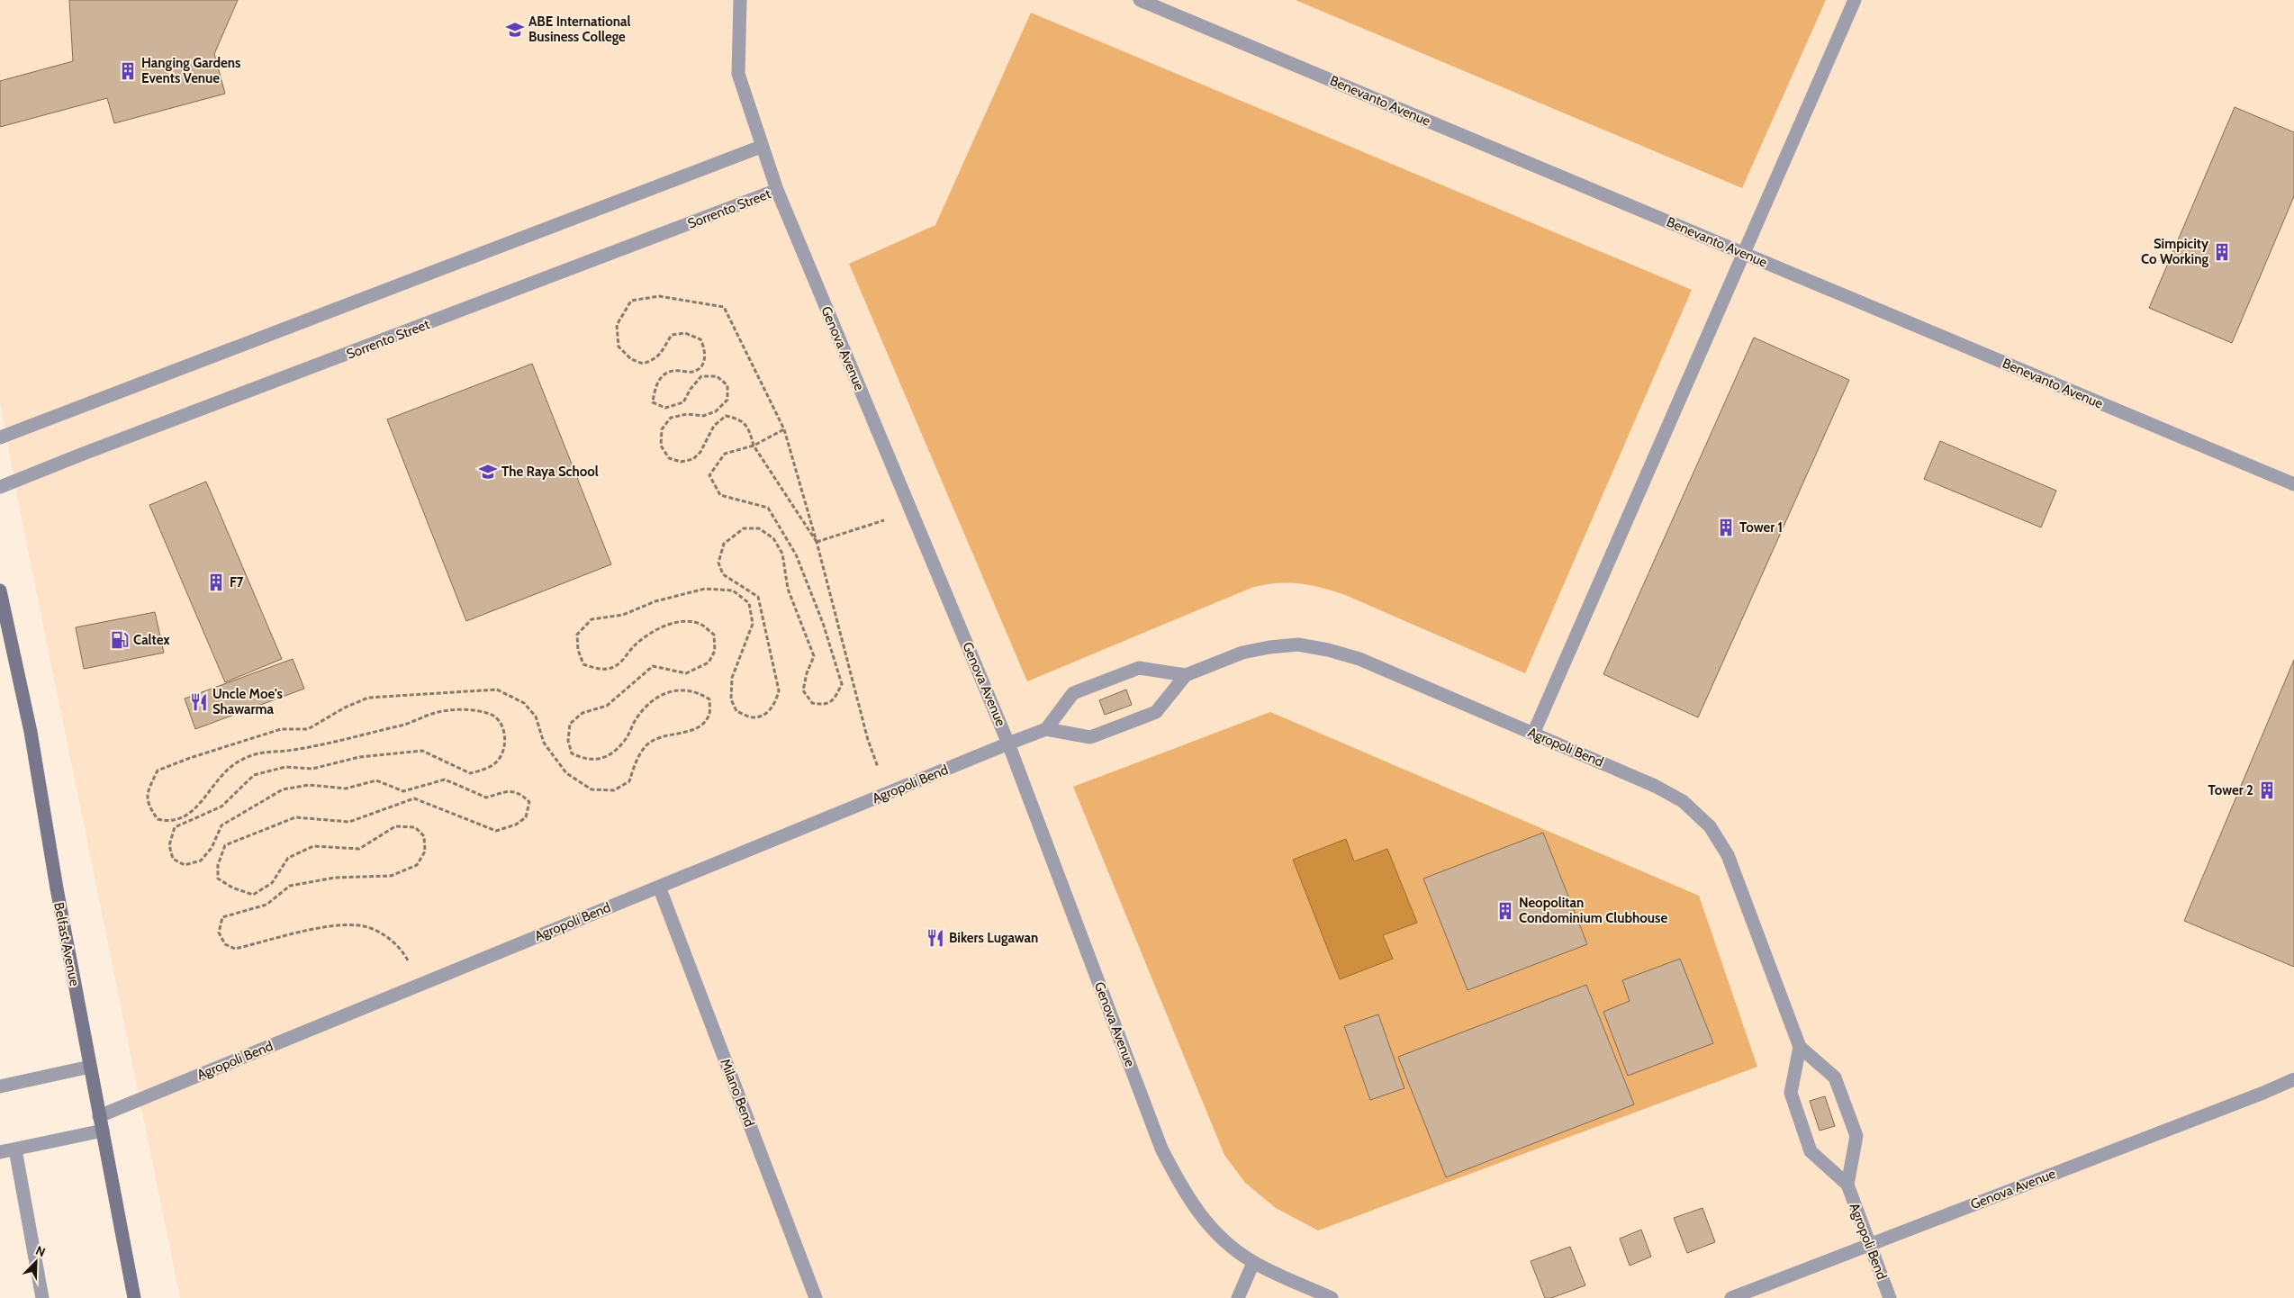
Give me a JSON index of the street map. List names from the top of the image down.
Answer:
{
  "streets": {
    "main road": ["Belfast Avenue"],
    "street": [
      "Benevanto Avenue",
      "Sorrento Street",
      "Genova Avenue",
      "Agropoli Bend",
      "Milano Bend"
    ]
  },
  "crossings": [
    ["Sorrento Street", "Genova Avenue"],
    ["Genova Avenue", "Agropoli Bend"],
    ["Agropoli Bend", "Belfast Avenue"],
    ["Agropoli Bend", "Milano Bend"]
  ],
  "places": {
    "school or university": ["ABE International Business College", "The Raya School"],
    "building": [
      "Hanging Gardens Events Venue",
      "Simpicity Co Working",
      "Tower 1",
      "F7",
      "Tower 2",
      "Neopolitan Condominium Clubhouse"
    ],
    "fuel station": ["Caltex"],
    "restaurant": ["Uncle Moe's Shawarma", "Bikers Lugawan"]
  },
  "north": "top right"
}
